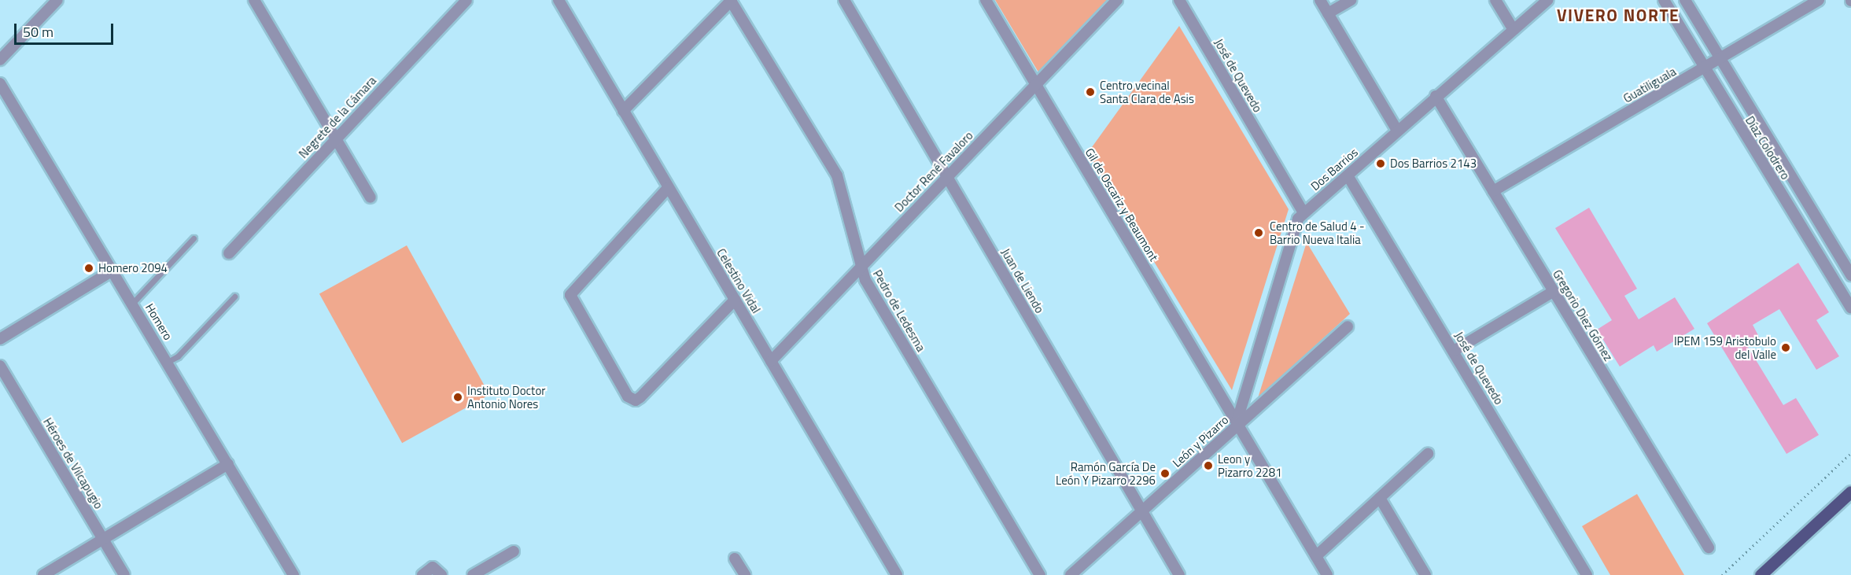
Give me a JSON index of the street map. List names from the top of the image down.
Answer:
{
  "streets": {
    "street": [
      "José de Quevedo",
      "Guatiliguala",
      "Negrete de la Cámara",
      "Díaz Colodrero",
      "Dos Barrios",
      "Doctor René Favaloro",
      "Gil de Oscariz y Beaumont",
      "Celestino Vidal",
      "Juan de Liendo",
      "Pedro de Ledesma",
      "Gregorio Diez Gómez",
      "Homero",
      "León y Pizarro",
      "Héroes de Vilcapugio"
    ]
  },
  "crossings": [
    ["José de Quevedo", "Dos Barrios"],
    ["Guatiliguala", "Díaz Colodrero"],
    ["Guatiliguala", "Gregorio Diez Gómez"],
    ["Dos Barrios", "Gil de Oscariz y Beaumont"],
    ["Dos Barrios", "Gregorio Diez Gómez"],
    ["Dos Barrios", "León y Pizarro"],
    ["Doctor René Favaloro", "Gil de Oscariz y Beaumont"],
    ["Doctor René Favaloro", "Celestino Vidal"],
    ["Doctor René Favaloro", "Juan de Liendo"],
    ["Doctor René Favaloro", "Pedro de Ledesma"],
    ["Gil de Oscariz y Beaumont", "León y Pizarro"],
    ["Juan de Liendo", "León y Pizarro"]
  ],
  "districts": ["VIVERO NORTE"],
  "places": [
    "Centro vecinal Santa Clara de Asis",
    "Dos Barrios 2143",
    "Centro de Salud 4 - Barrio Nueva Italia",
    "Homero 2094",
    "IPEM 159 Aristobulo del Valle",
    "Instituto Doctor Antonio Nores",
    "Leon y Pizarro 2281",
    "Ramón García De León Y Pizarro 2296"
  ],
  "scale_bar": "50 m"
}
